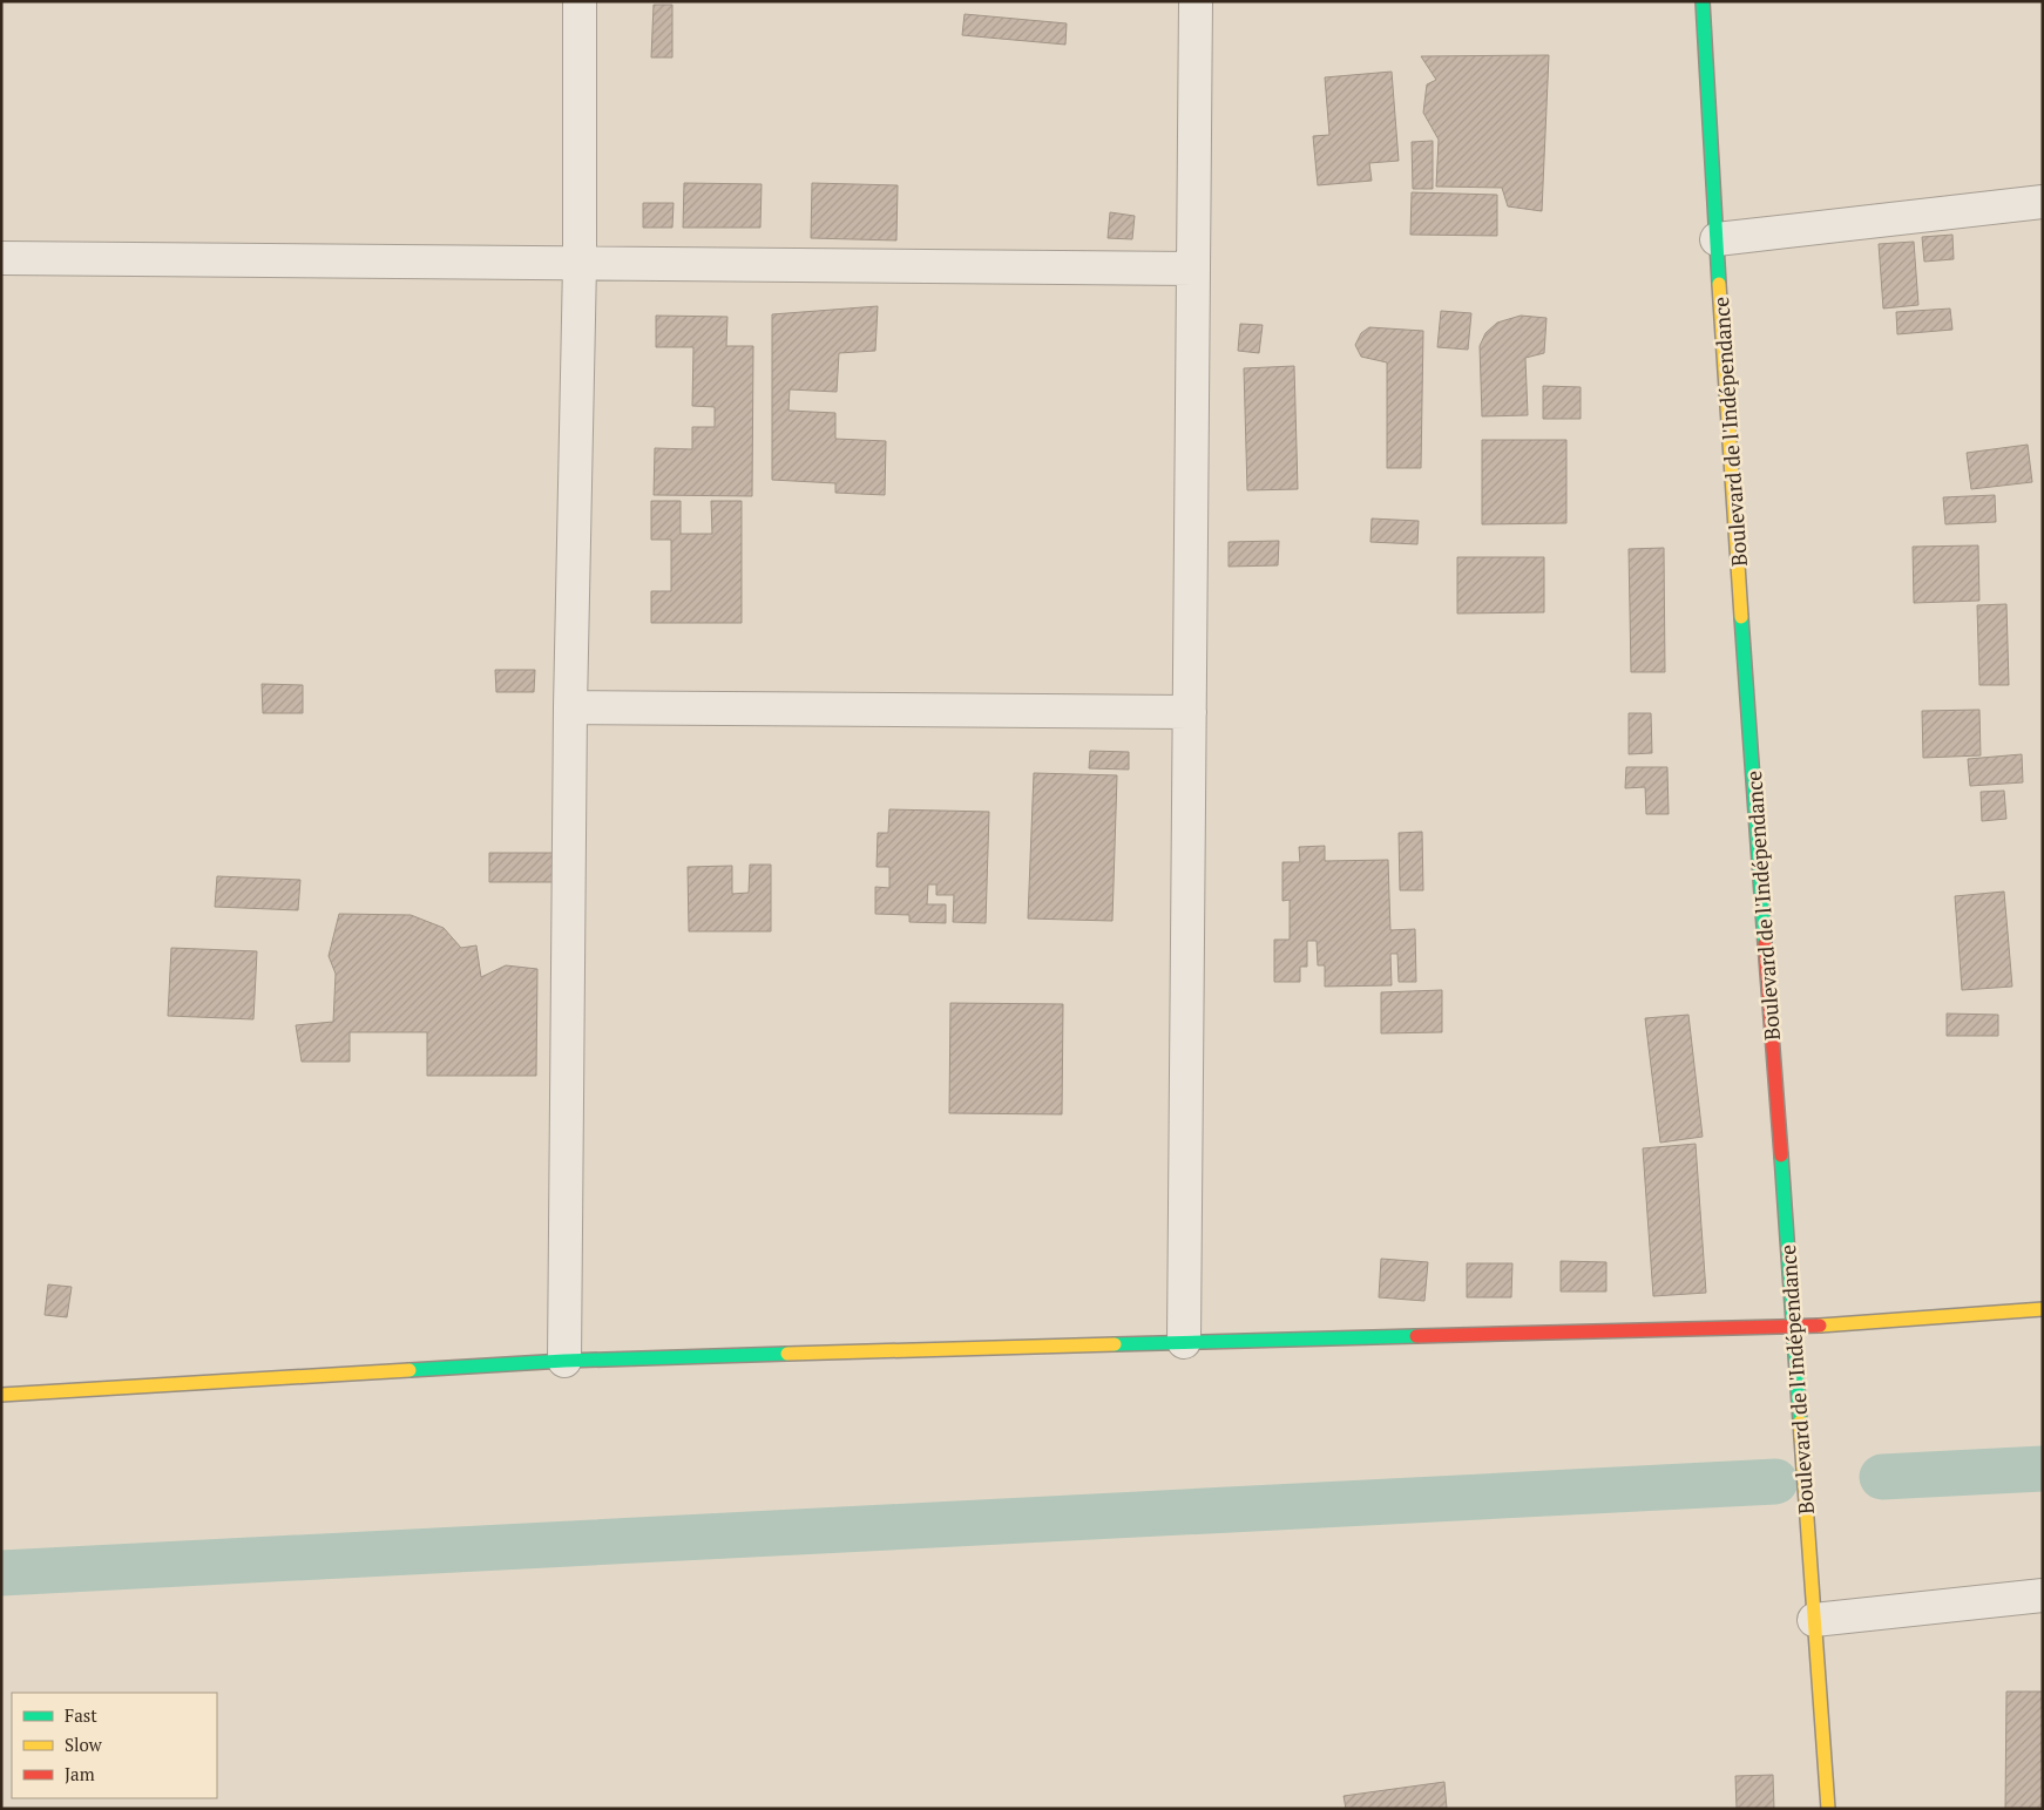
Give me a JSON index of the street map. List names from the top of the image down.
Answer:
{
  "streets": {
    "main road": ["Boulevard de l'Indépendance"]
  },
  "legend": ["Fast", "Slow", "Jam"]
}
